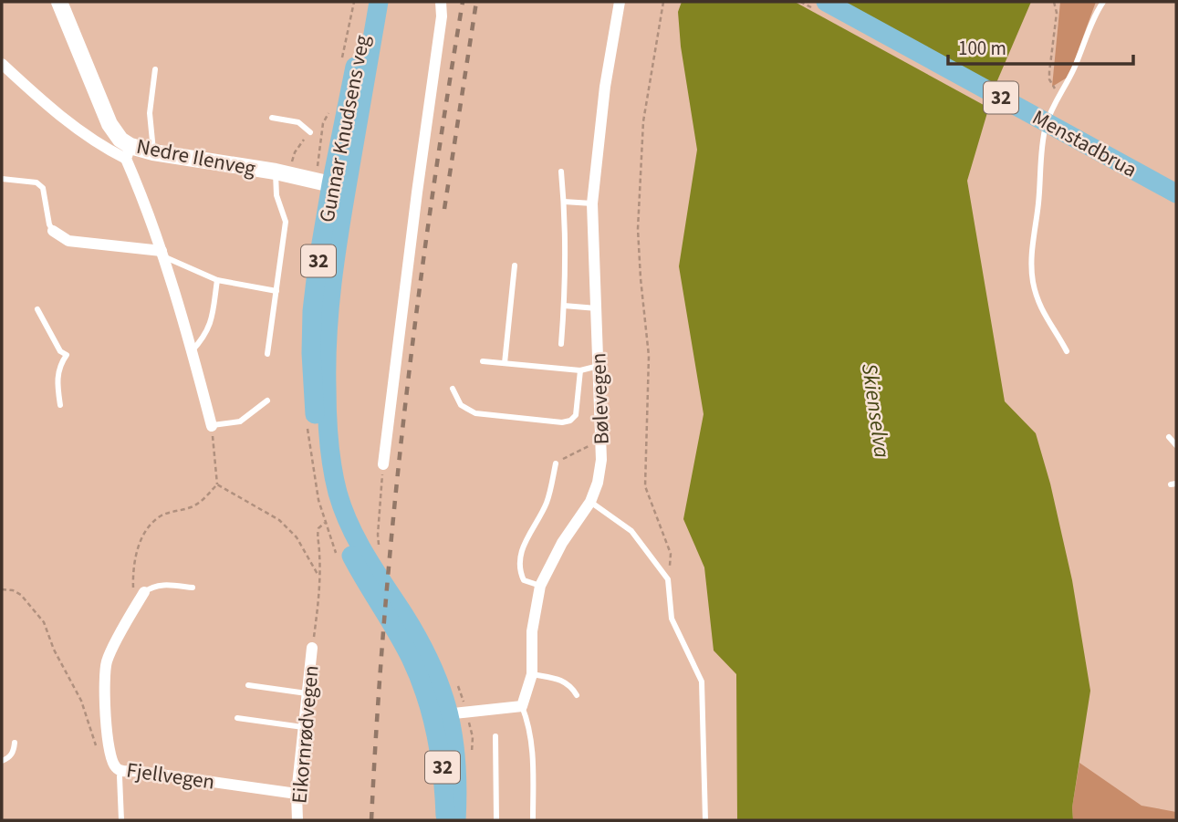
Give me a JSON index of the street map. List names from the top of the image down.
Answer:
{
  "streets": {
    "main road": ["32", "Gunnar Knudsens veg", "Menstadbrua"],
    "street": [
      "Nedre Ilenveg",
      "Bølevegen",
      "Eikornrødvegen",
      "Fjellvegen"
    ]
  },
  "crossings": [
    ["32", "Gunnar Knudsens veg"],
    ["Gunnar Knudsens veg", "Nedre Ilenveg"],
    ["Eikornrødvegen", "Fjellvegen"]
  ],
  "water": ["Skienselva"],
  "scale_bar": "100 m"
}
